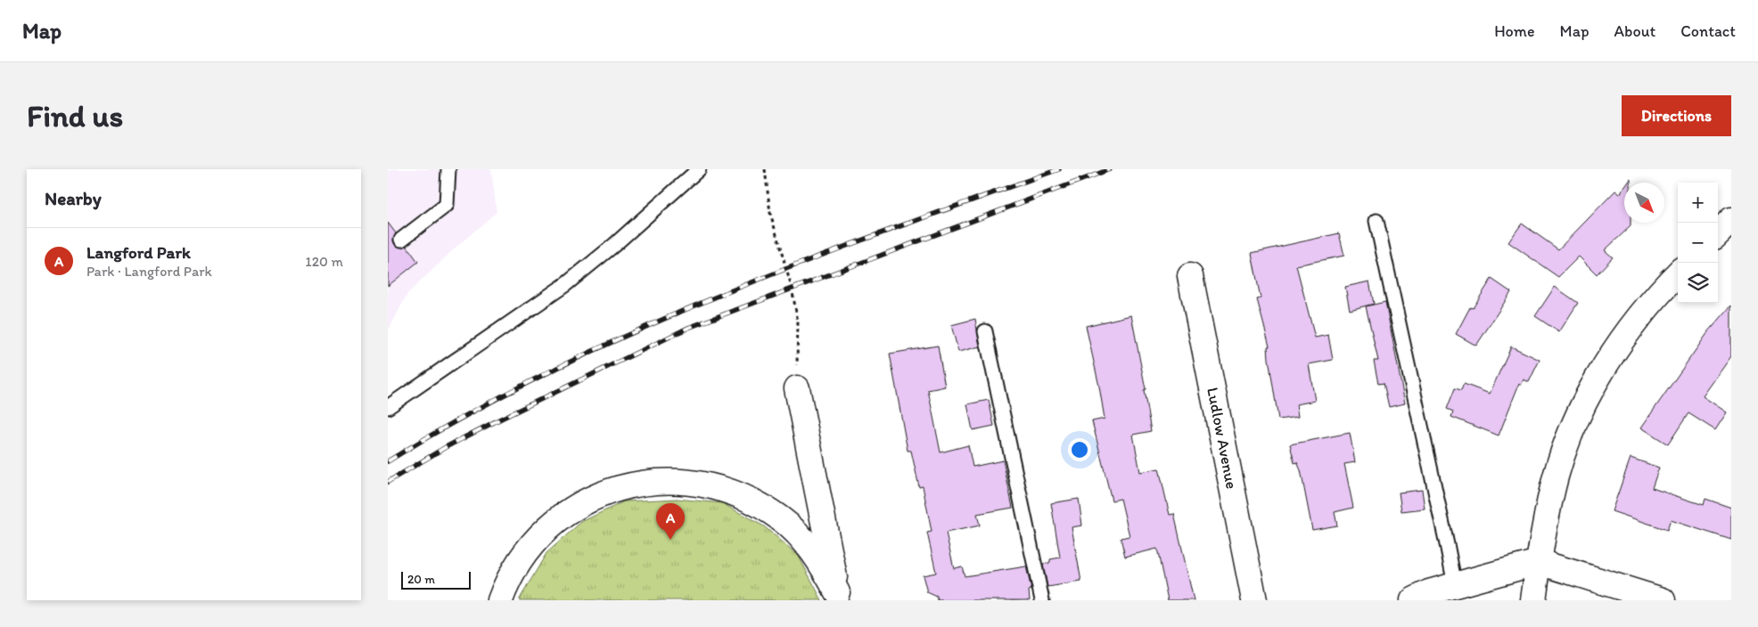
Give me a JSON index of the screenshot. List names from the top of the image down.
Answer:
{
  "streets": {
    "street": ["Ludlow Avenue"]
  },
  "scale_bar": "20 m",
  "north": "bottom right",
  "page": {
    "header": "Map",
    "nav": [
      "Home",
      "Map",
      "About",
      "Contact"
    ],
    "buttons": "Directions",
    "title": "Find us",
    "heading": "Nearby",
    "map_buttons": ["+", "−"],
    "list": [
      {
        "mark": "A",
        "name": "Langford Park",
        "note": "Park · Langford Park",
        "value": "120 m"
      }
    ],
    "pins": "A",
    "scale": "20 m"
  }
}
